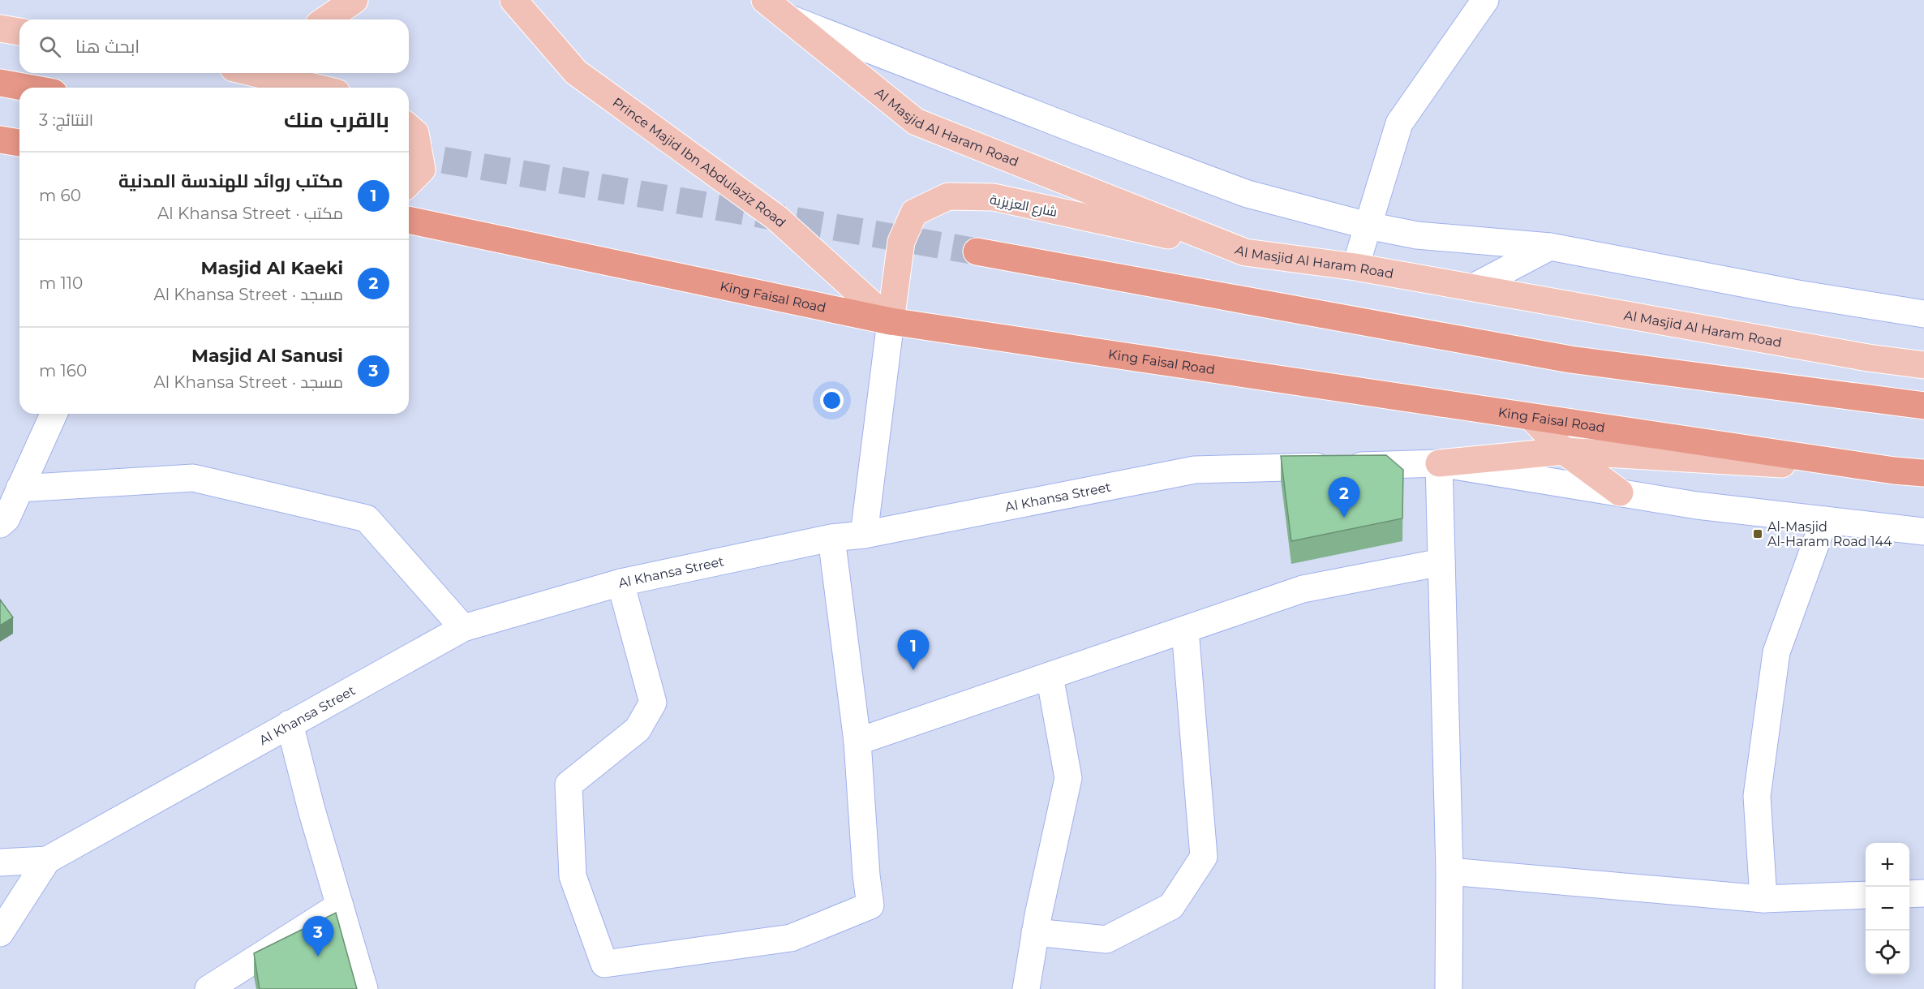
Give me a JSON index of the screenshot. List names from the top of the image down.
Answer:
{
  "streets": {
    "highway": ["King Faisal Road"],
    "main road": ["Al Masjid Al Haram Road", "Prince Majid Ibn Abdulaziz Road", "شارع العزيزية"],
    "street": ["Al Khansa Street"]
  },
  "crossings": [
    ["Al Masjid Al Haram Road", "شارع العزيزية"],
    ["Prince Majid Ibn Abdulaziz Road", "شارع العزيزية"],
    ["Prince Majid Ibn Abdulaziz Road", "King Faisal Road"],
    ["شارع العزيزية", "King Faisal Road"]
  ],
  "places": {
    "transit": ["Al-Masjid Al-Haram Road 144"]
  },
  "page": {
    "search": "ابحث هنا",
    "heading": ["بالقرب منك", "النتائج: 3"],
    "list": [
      {
        "mark": "1",
        "name": "مكتب روائد للهندسة المدنية",
        "note": "مكتب · Al Khansa Street",
        "value": "60 m"
      },
      {
        "mark": "2",
        "name": "Masjid Al Kaeki",
        "note": "مسجد · Al Khansa Street",
        "value": "110 m"
      },
      {
        "mark": "3",
        "name": "Masjid Al Sanusi",
        "note": "مسجد · Al Khansa Street",
        "value": "160 m"
      }
    ],
    "pins": ["2", "1", "3"],
    "map_buttons": ["+", "−"]
  }
}
